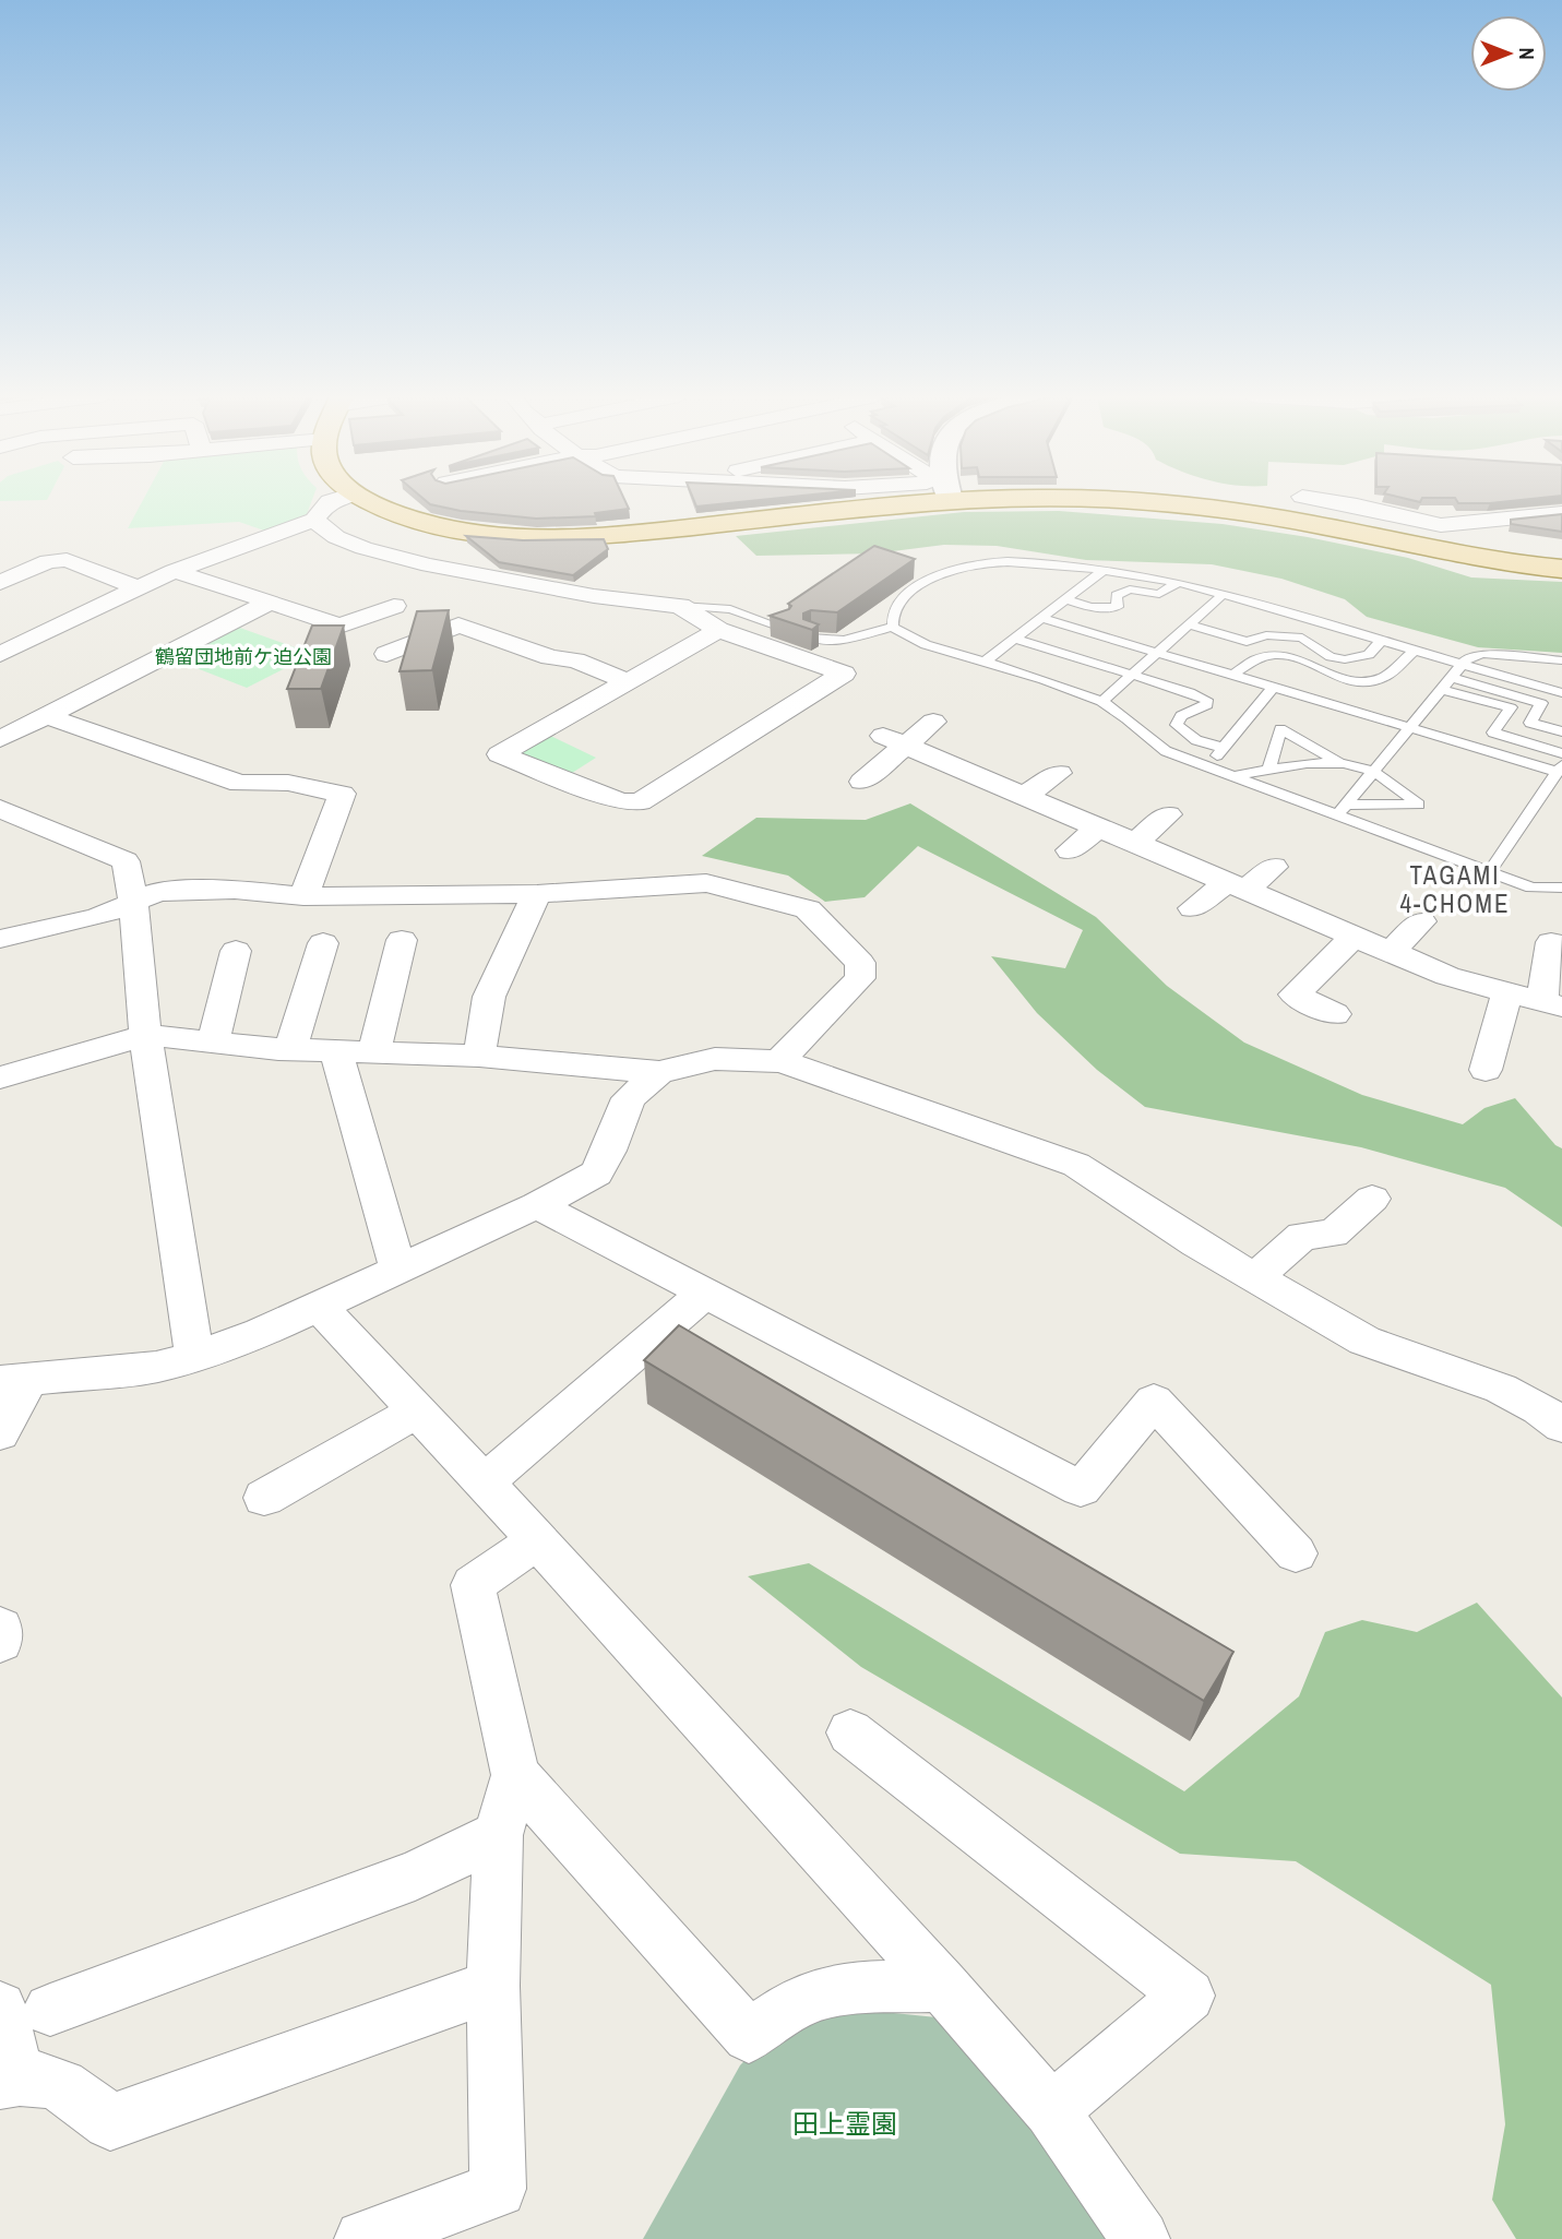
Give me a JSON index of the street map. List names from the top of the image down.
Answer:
{
  "districts": ["TAGAMI 4-CHOME"],
  "parks": ["鶴留団地前ケ迫公園", "田上霊園"],
  "north": "right"
}
